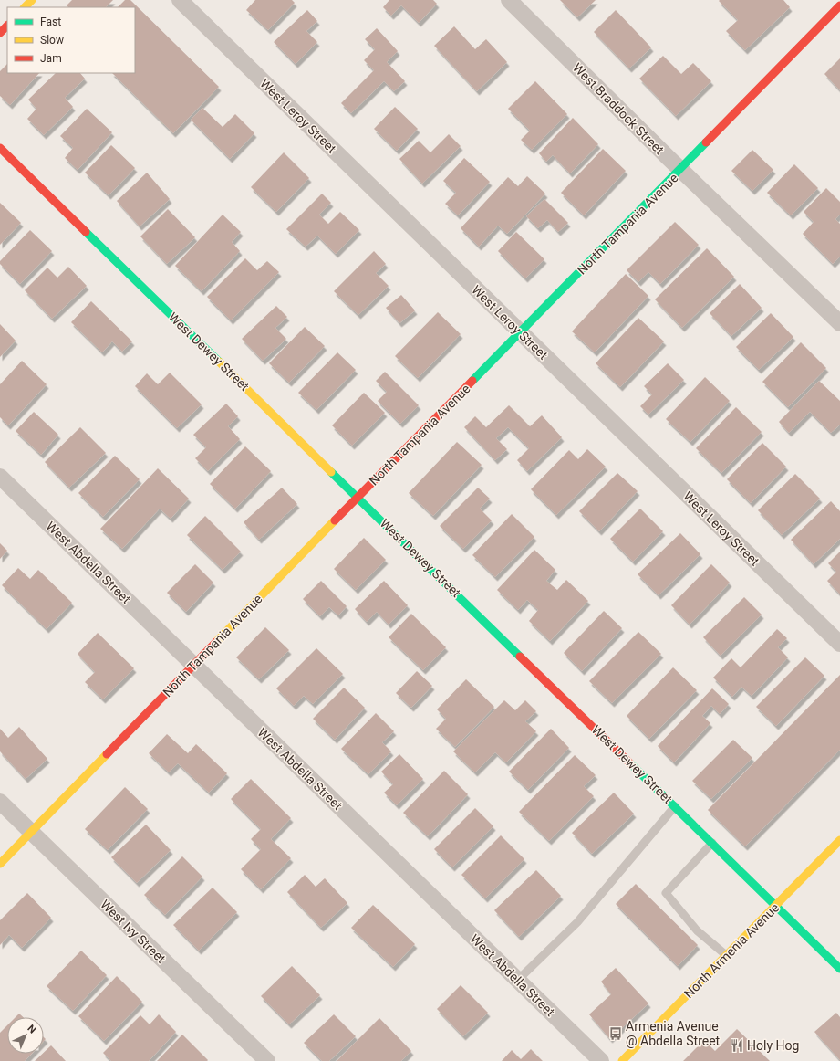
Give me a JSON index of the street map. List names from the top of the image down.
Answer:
{
  "streets": {
    "street": [
      "West Braddock Street",
      "West Leroy Street",
      "North Tampania Avenue",
      "West Dewey Street",
      "West Abdella Street",
      "West Ivy Street",
      "North Armenia Avenue"
    ]
  },
  "crossings": [
    ["West Braddock Street", "North Tampania Avenue"],
    ["West Leroy Street", "North Tampania Avenue"],
    ["North Tampania Avenue", "West Dewey Street"],
    ["North Tampania Avenue", "West Abdella Street"],
    ["North Tampania Avenue", "West Ivy Street"],
    ["West Dewey Street", "North Armenia Avenue"]
  ],
  "places": {
    "bus stop": ["Armenia Avenue @ Abdella Street"],
    "restaurant": ["Holy Hog"]
  },
  "legend": ["Fast", "Slow", "Jam"],
  "north": "top right"
}
